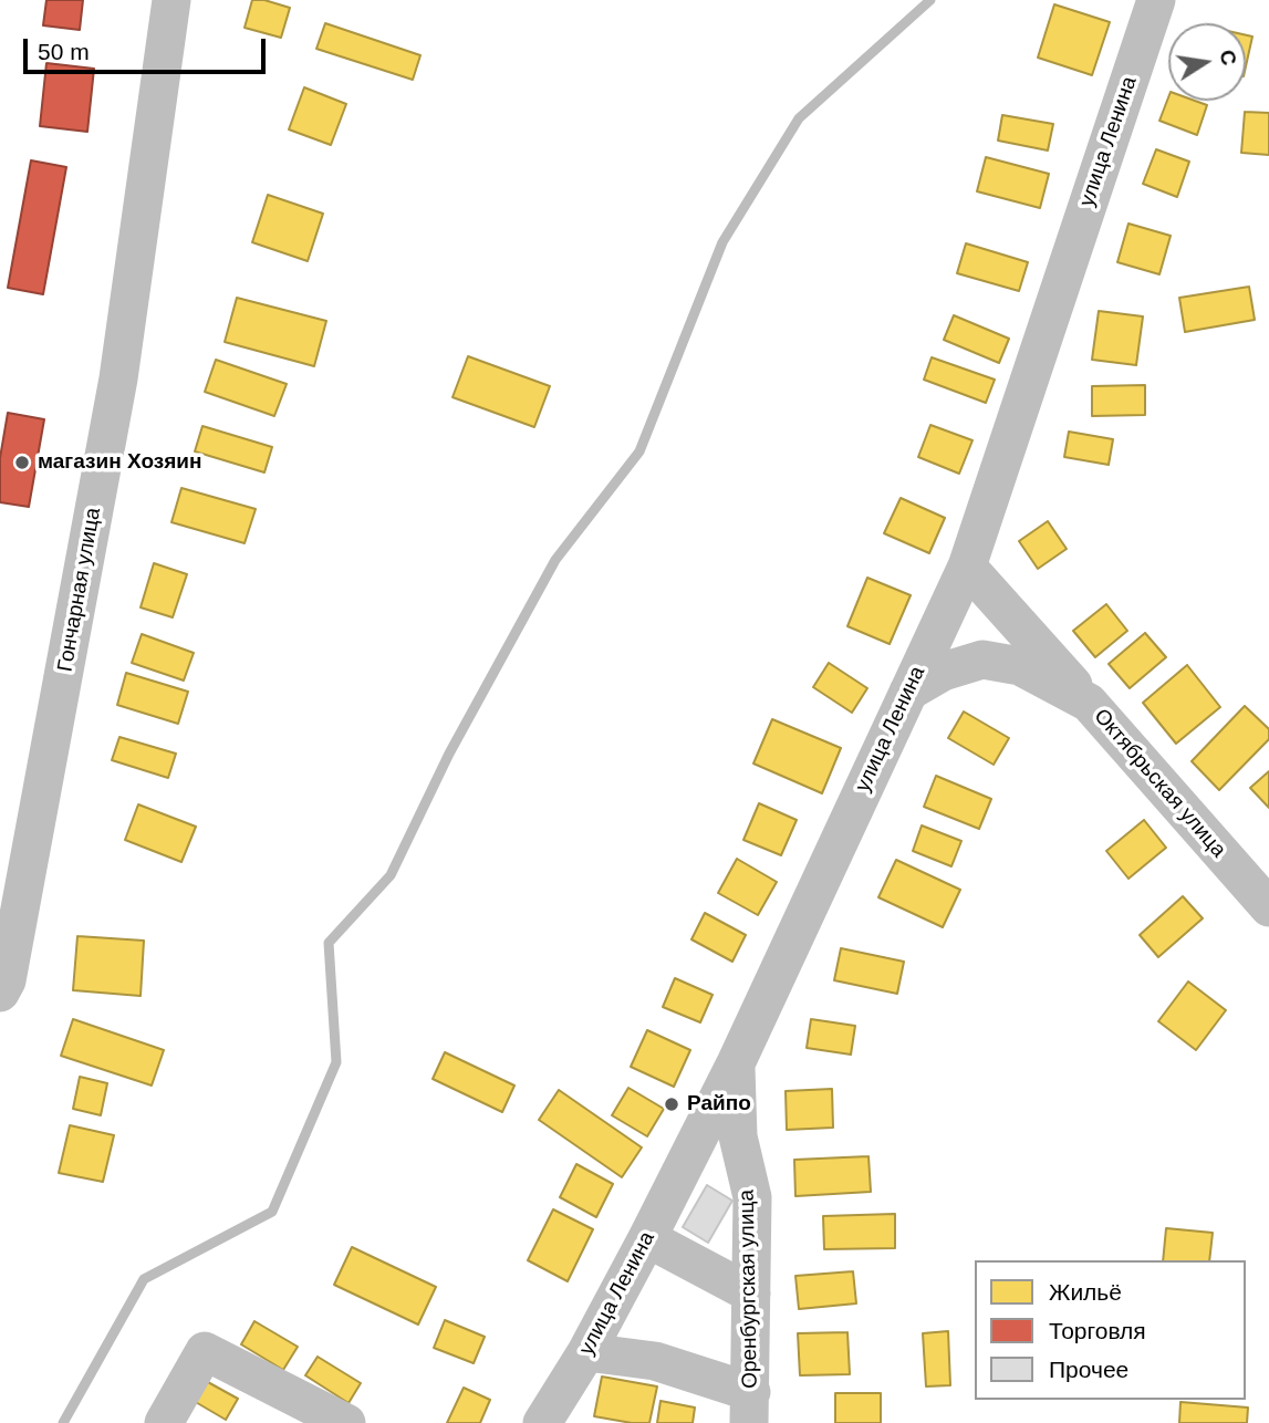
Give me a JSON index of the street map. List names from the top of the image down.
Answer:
{
  "streets": {
    "street": [
      "улица Ленина",
      "Гончарная улица",
      "Октябрьская улица",
      "Оренбургская улица"
    ]
  },
  "crossings": [
    ["улица Ленина", "Октябрьская улица"],
    ["улица Ленина", "Оренбургская улица"]
  ],
  "places": ["магазин Хозяин", "Райпо"],
  "legend": ["Жильё", "Торговля", "Прочее"],
  "scale_bar": "50 m",
  "north": "right"
}
